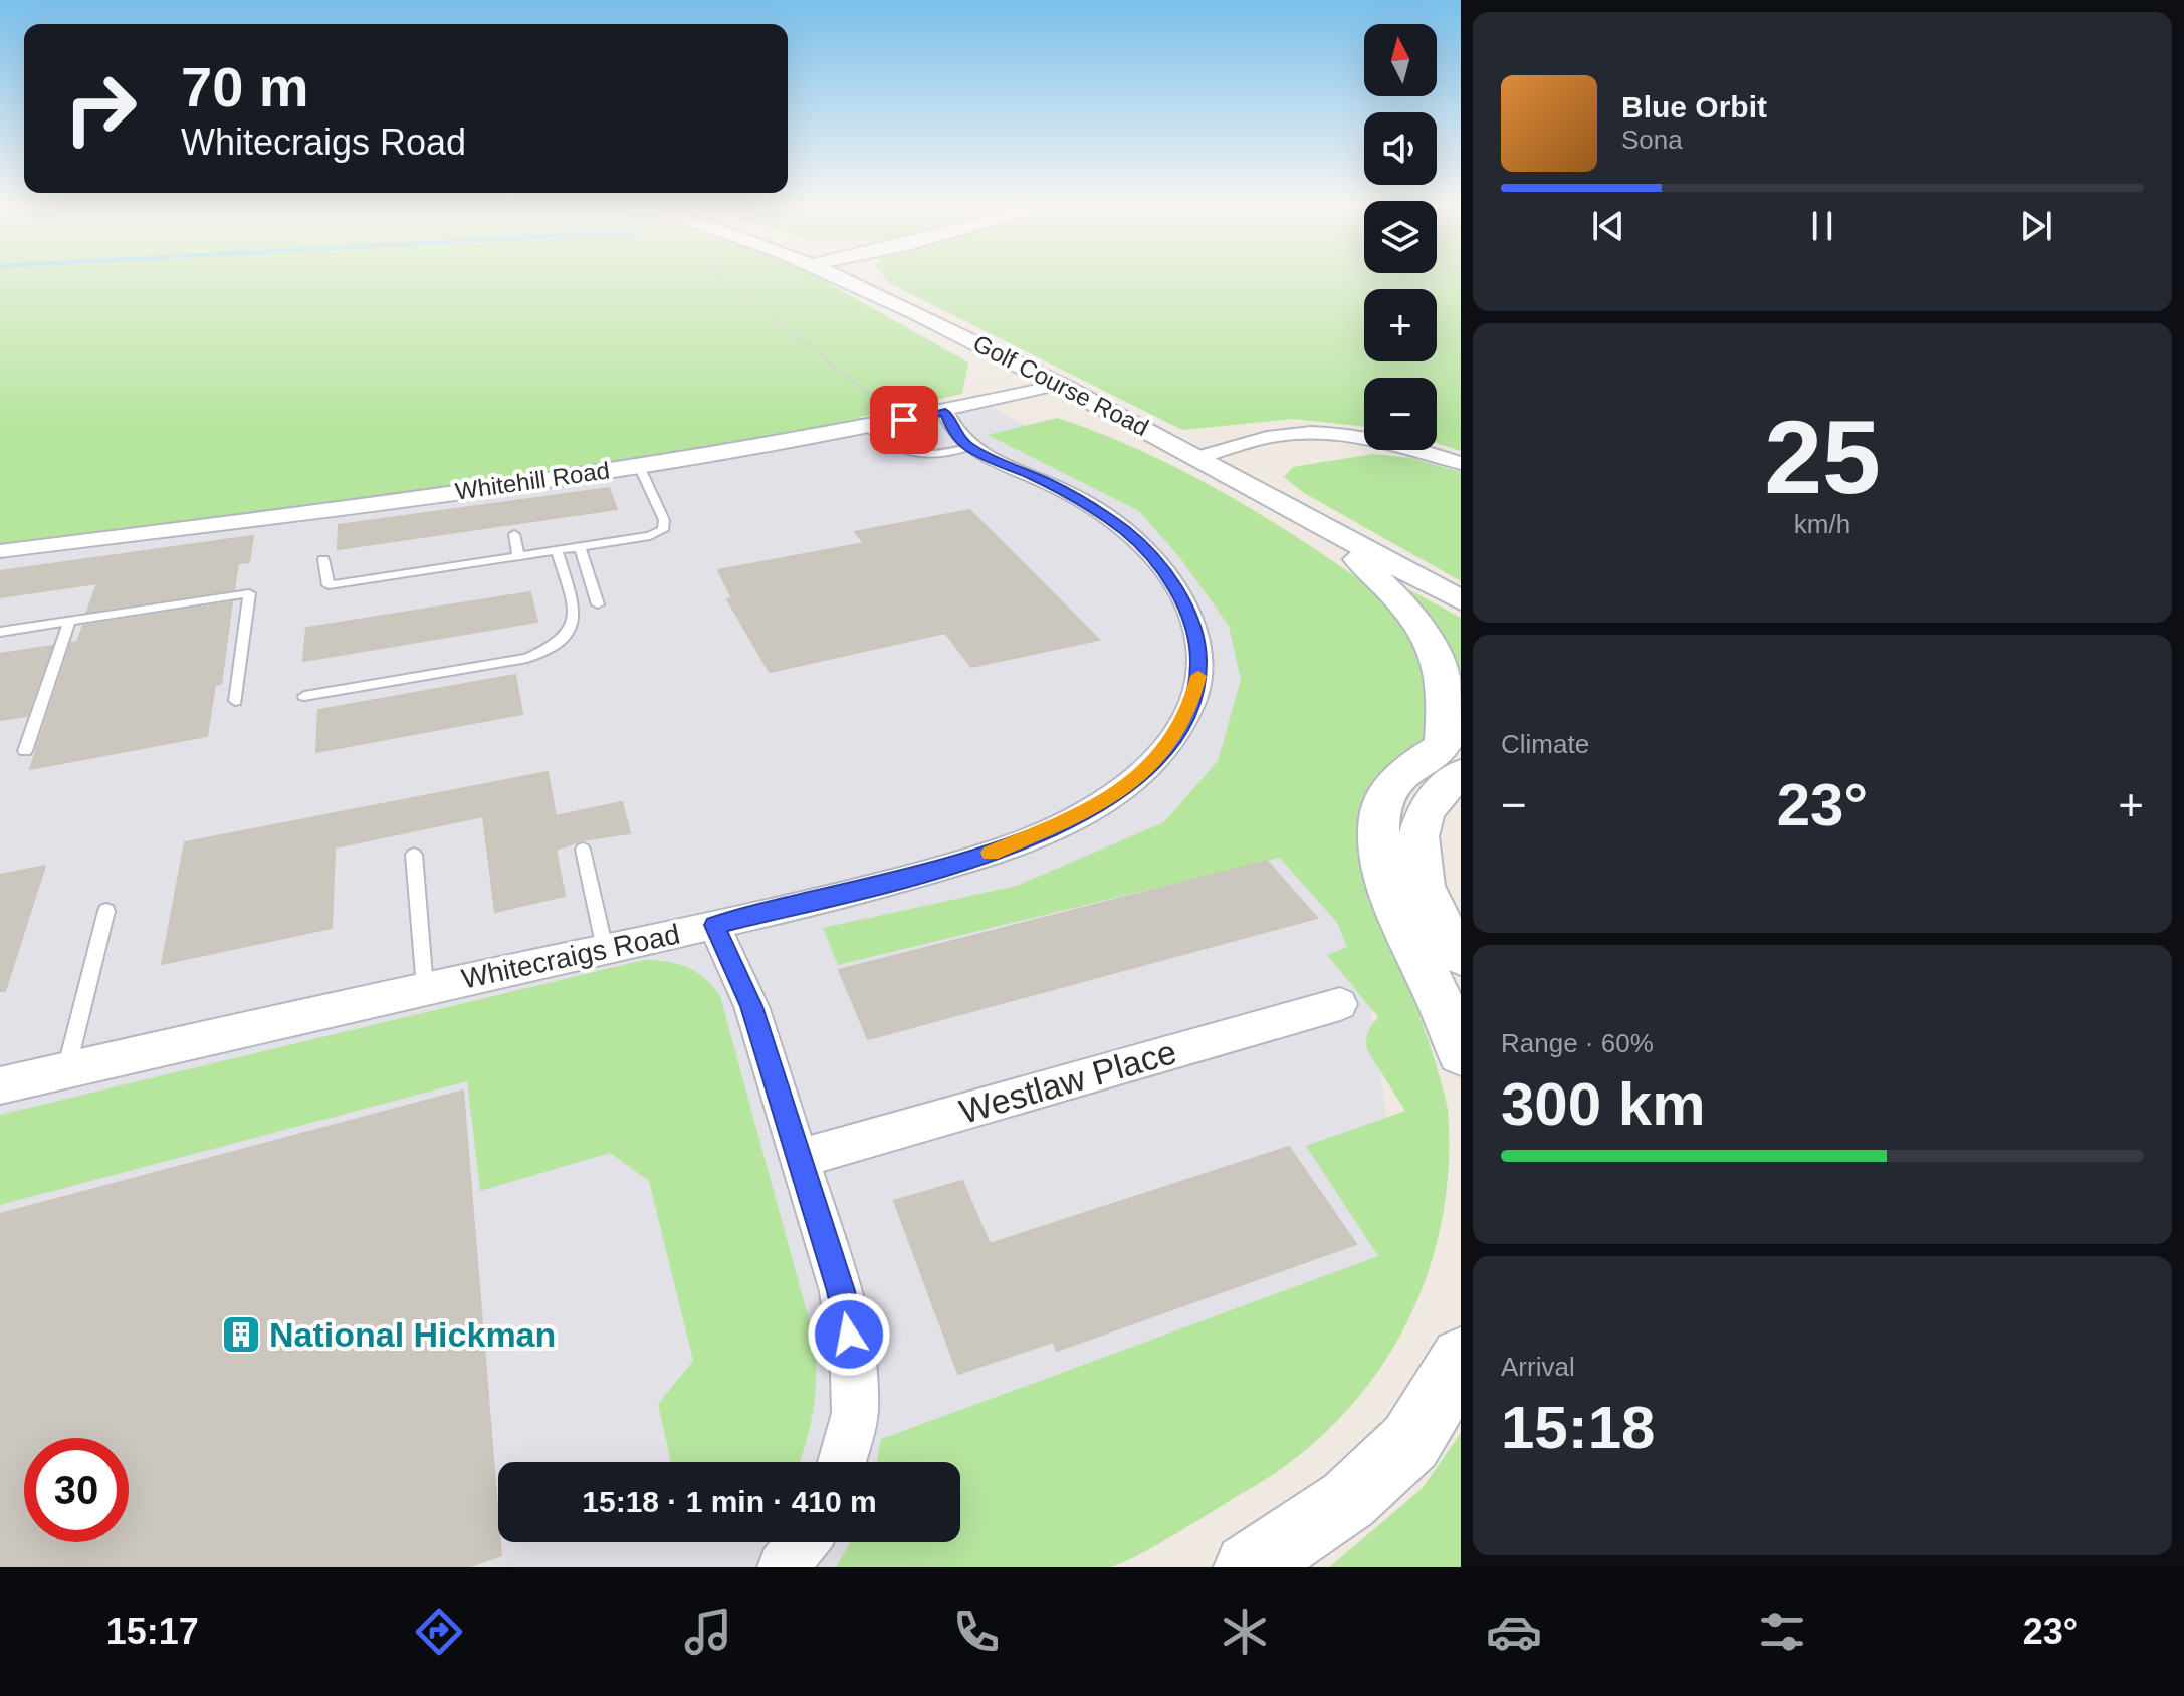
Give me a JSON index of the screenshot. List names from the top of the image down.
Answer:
{
  "streets": {
    "street": [
      "Golf Course Road",
      "Whitehill Road",
      "Whitecraigs Road",
      "Westlaw Place"
    ]
  },
  "crossings": [
    ["Golf Course Road", "Whitehill Road"]
  ],
  "places": {
    "building": ["National Hickman"]
  },
  "north": "top",
  "page": {
    "map_buttons": ["+", "−"],
    "turn": ["70 m", "Whitecraigs Road"],
    "song": ["Blue Orbit", "Sona"],
    "tile": [
      ["25", "km/h"],
      "Climate",
      ["Range · 60%", "300 km"],
      ["Arrival", "15:18"]
    ],
    "heat": ["−", "23°", "+"],
    "limit": "30",
    "trip": "15:18 · 1 min · 410 m",
    "tabs": ["15:17", "23°"]
  }
}
